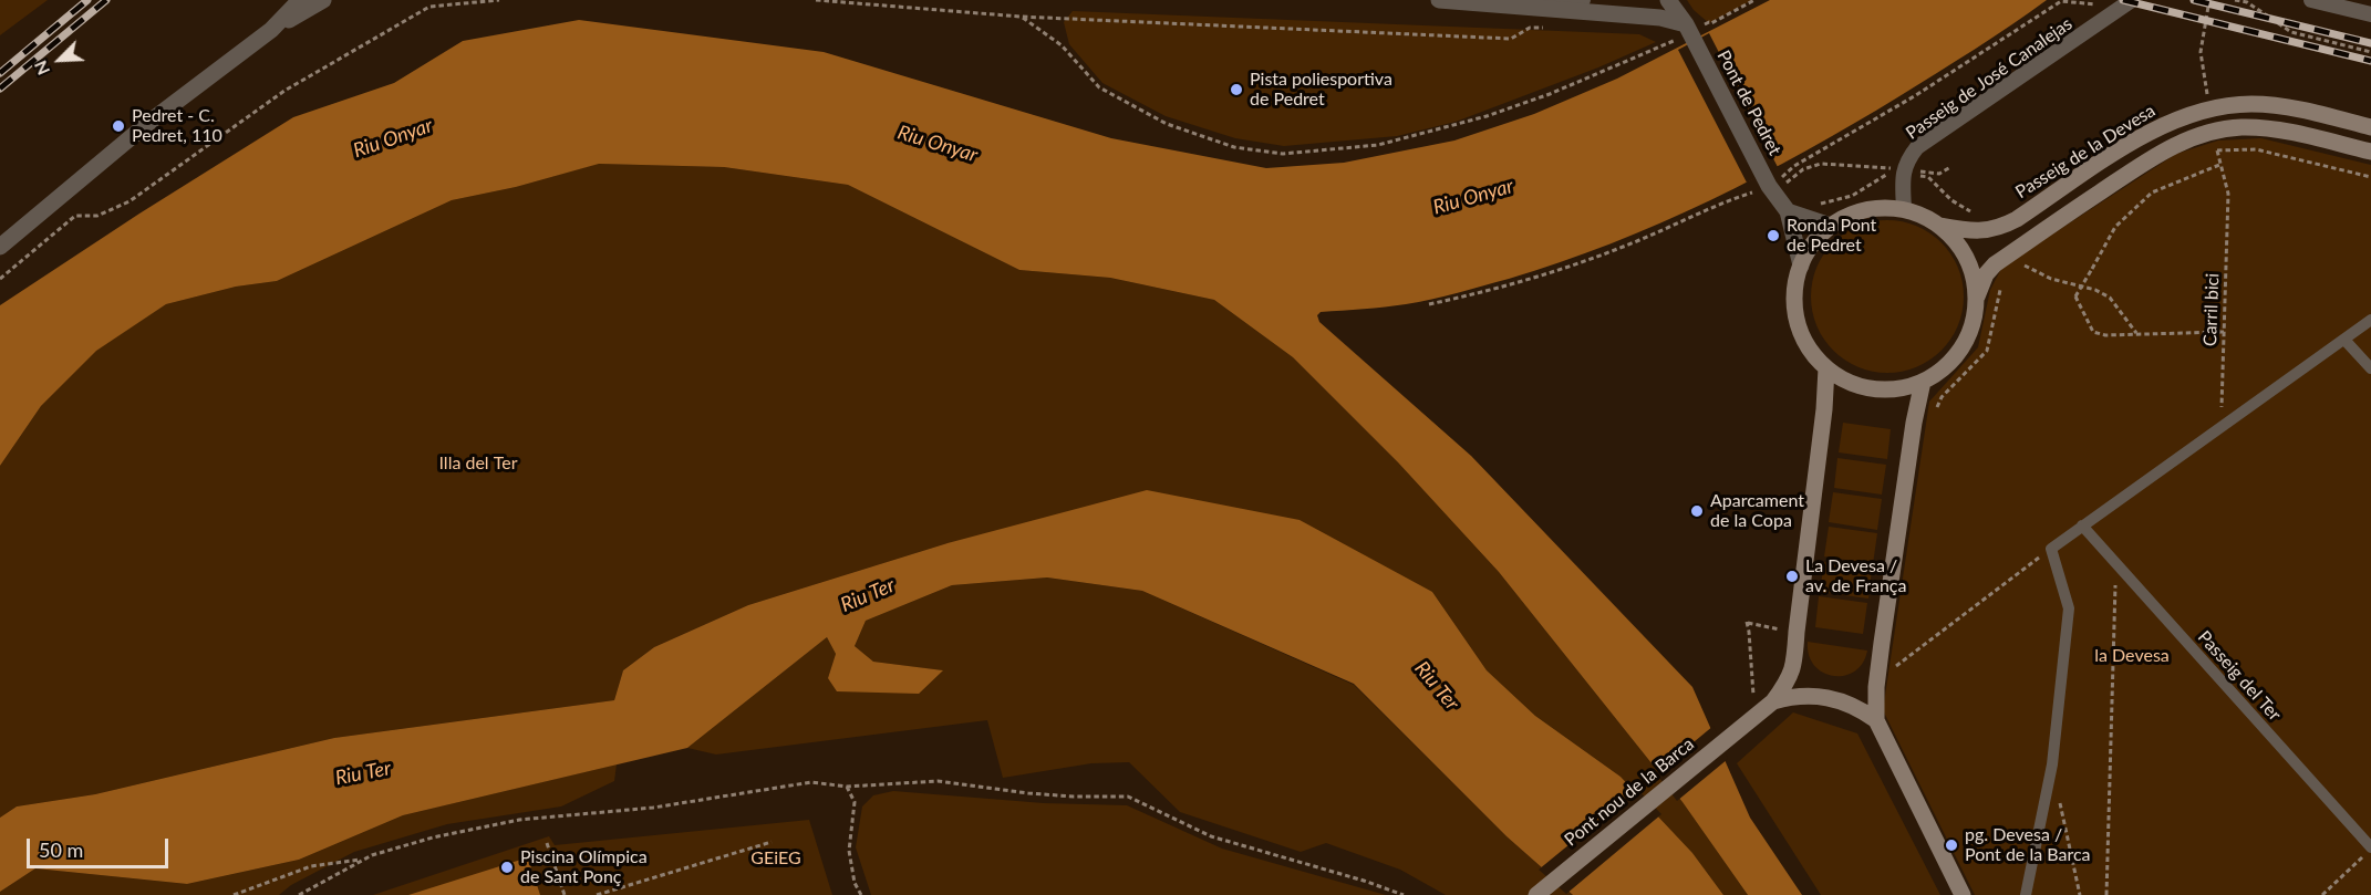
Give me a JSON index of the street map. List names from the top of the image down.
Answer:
{
  "streets": {
    "main road": ["Passeig de la Devesa", "Pont nou de la Barca"],
    "street": ["Passeig de José Canalejas", "Pont de Pedret", "Passeig del Ter"],
    "path": ["Carril bici"]
  },
  "water": ["Riu Onyar", "Riu Ter"],
  "parks": ["Illa del Ter", "la Devesa", "GEiEG"],
  "places": [
    "Pista poliesportiva de Pedret",
    "Pedret - C. Pedret, 110",
    "Ronda Pont de Pedret",
    "Aparcament de la Copa",
    "La Devesa / av. de França",
    "pg. Devesa / Pont de la Barca",
    "Piscina Olímpica de Sant Ponç"
  ],
  "scale_bar": "50 m",
  "north": "bottom left"
}
